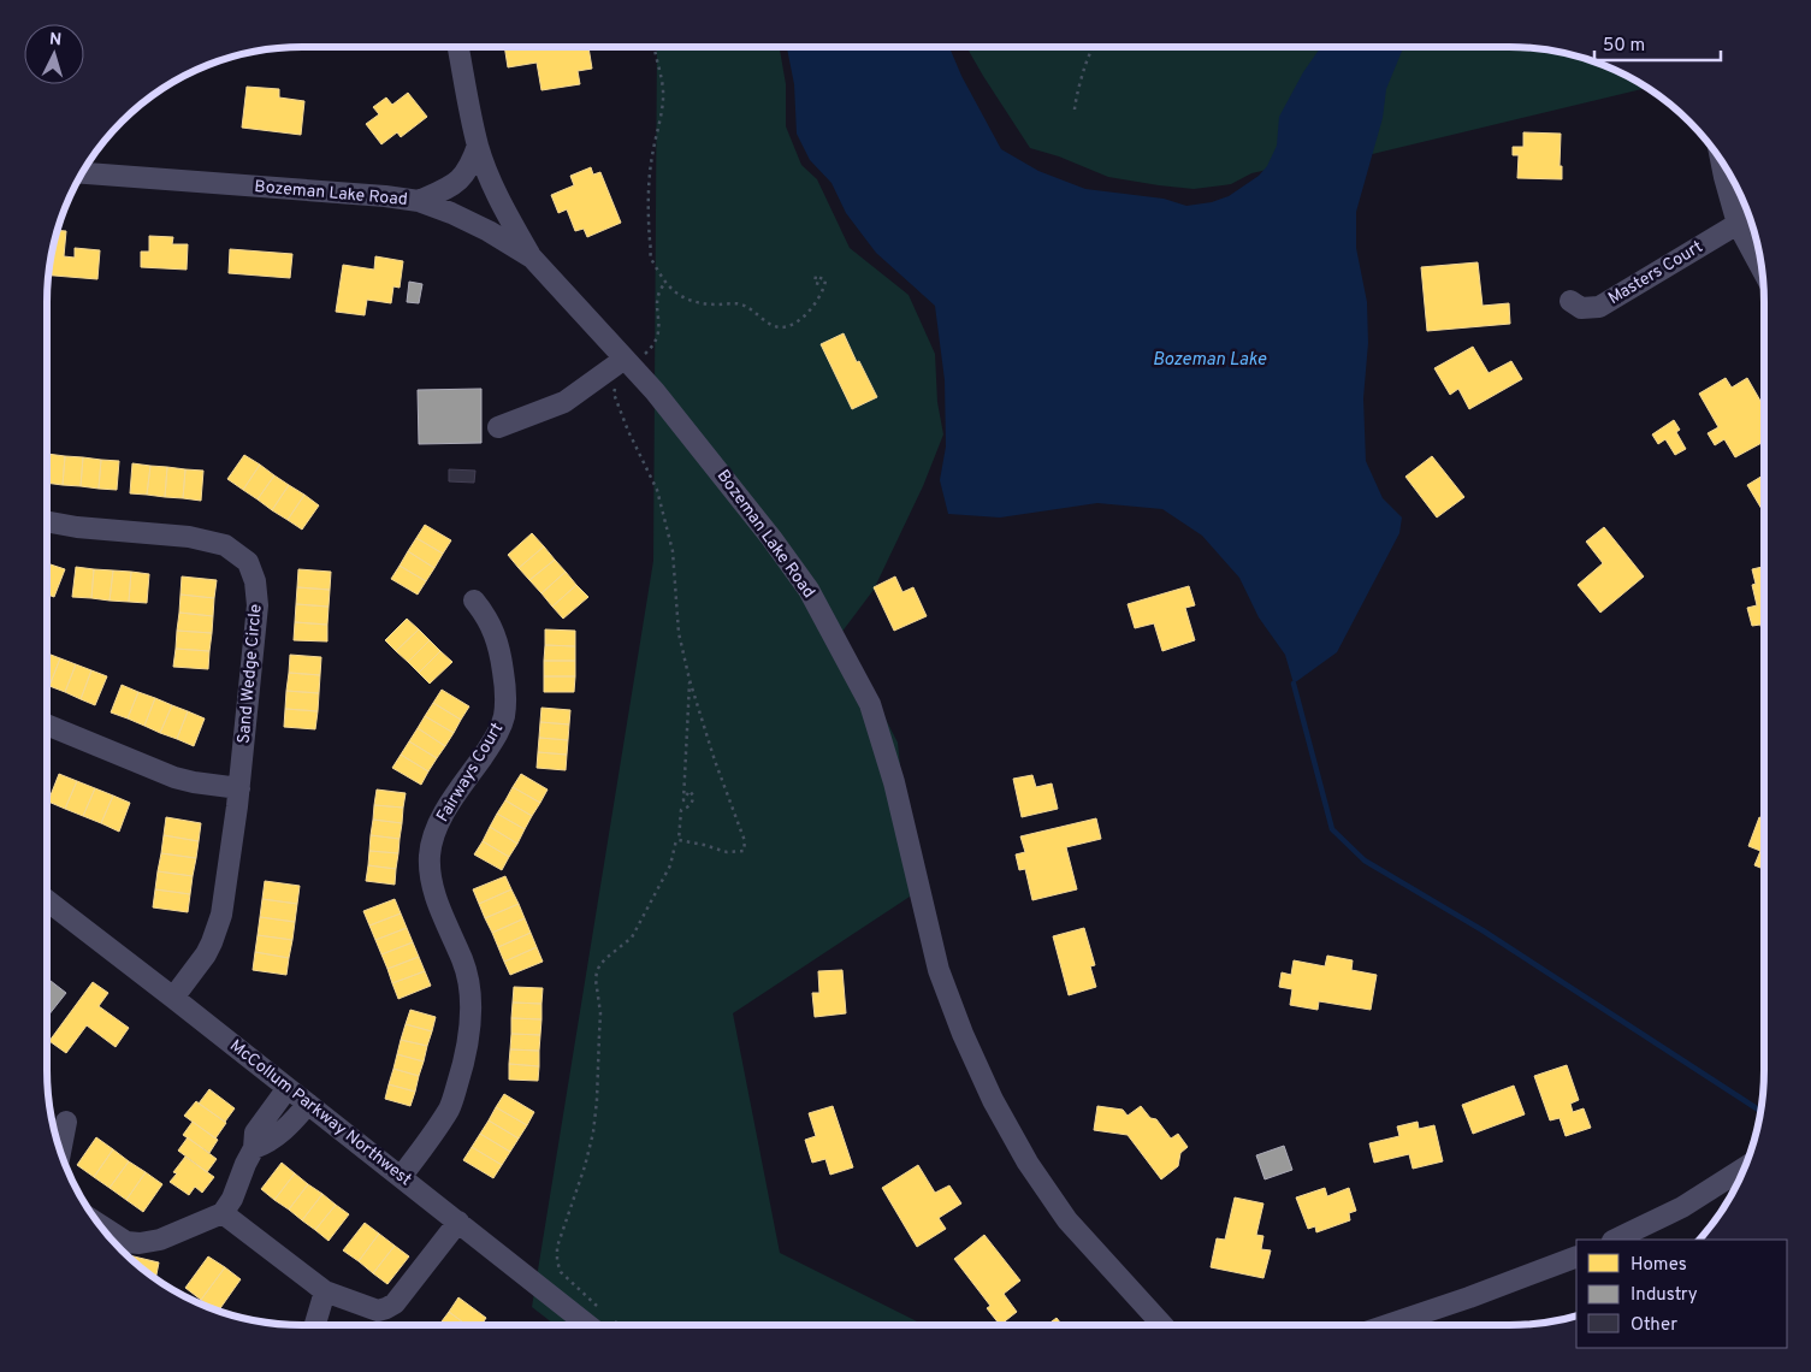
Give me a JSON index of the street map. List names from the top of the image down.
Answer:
{
  "streets": {
    "street": [
      "Bozeman Lake Road",
      "Masters Court",
      "Sand Wedge Circle",
      "Fairways Court",
      "McCollum Parkway Northwest"
    ]
  },
  "crossings": [
    ["Sand Wedge Circle", "McCollum Parkway Northwest"],
    ["Fairways Court", "McCollum Parkway Northwest"]
  ],
  "water": ["Bozeman Lake"],
  "legend": ["Homes", "Industry", "Other"],
  "scale_bar": "50 m",
  "north": "top"
}
